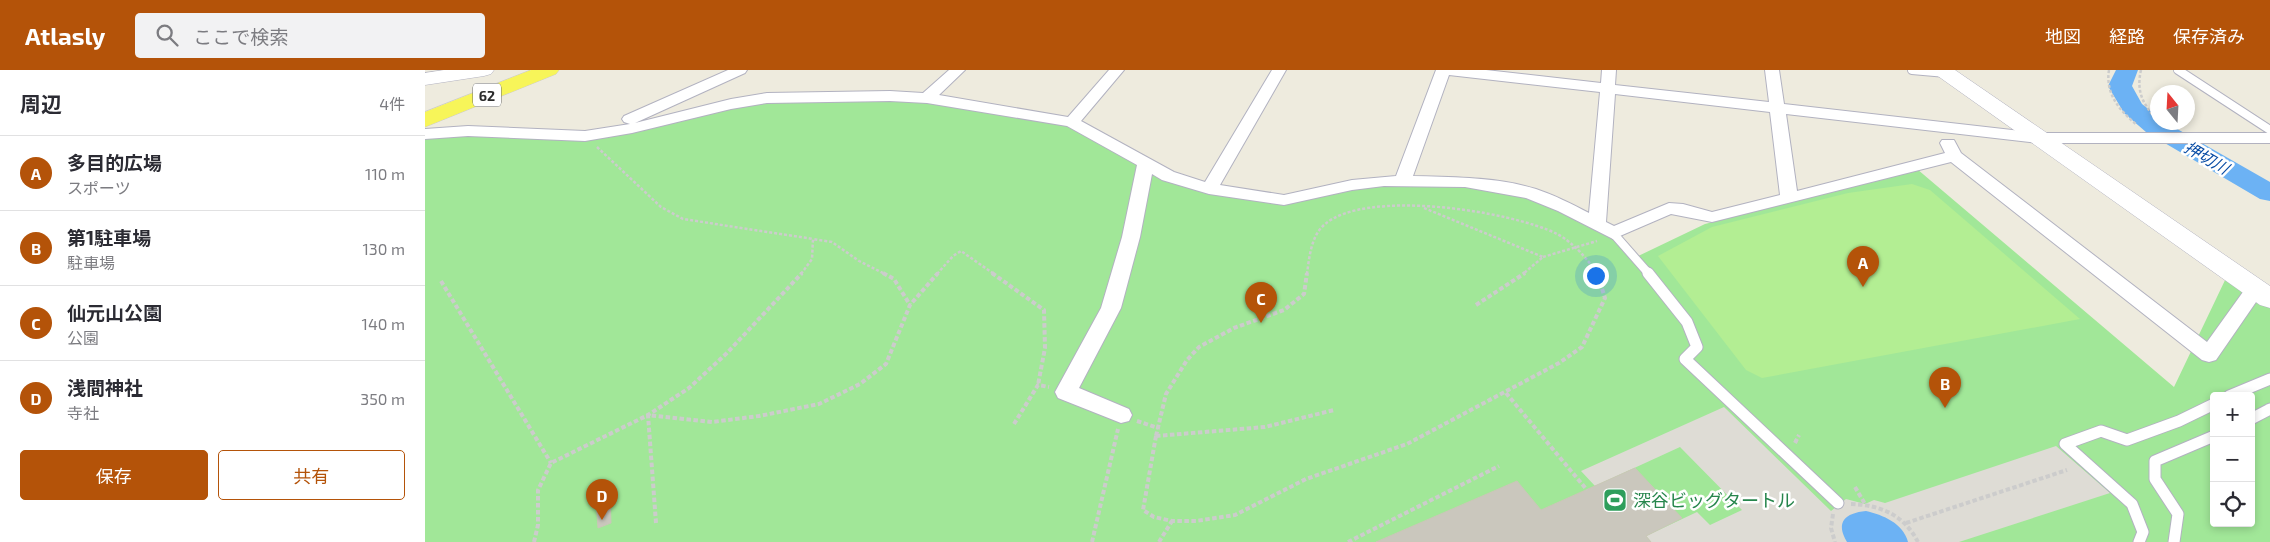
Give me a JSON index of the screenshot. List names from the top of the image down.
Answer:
{
  "streets": {
    "main road": ["62"]
  },
  "water": ["押切川"],
  "places": {
    "sports": ["深谷ビッグタートル"]
  },
  "north": "top",
  "page": {
    "header": "Atlasly",
    "search": "ここで検索",
    "nav": ["地図", "経路", "保存済み"],
    "heading": ["周辺", "4件"],
    "list": [
      {
        "mark": "A",
        "name": "多目的広場",
        "note": "スポーツ",
        "value": "110 m"
      },
      {
        "mark": "B",
        "name": "第1駐車場",
        "note": "駐車場",
        "value": "130 m"
      },
      {
        "mark": "C",
        "name": "仙元山公園",
        "note": "公園",
        "value": "140 m"
      },
      {
        "mark": "D",
        "name": "浅間神社",
        "note": "寺社",
        "value": "350 m"
      }
    ],
    "pins": [
      "A",
      "C",
      "B",
      "D"
    ],
    "map_buttons": ["+", "−"],
    "buttons": ["保存", "共有"]
  }
}
